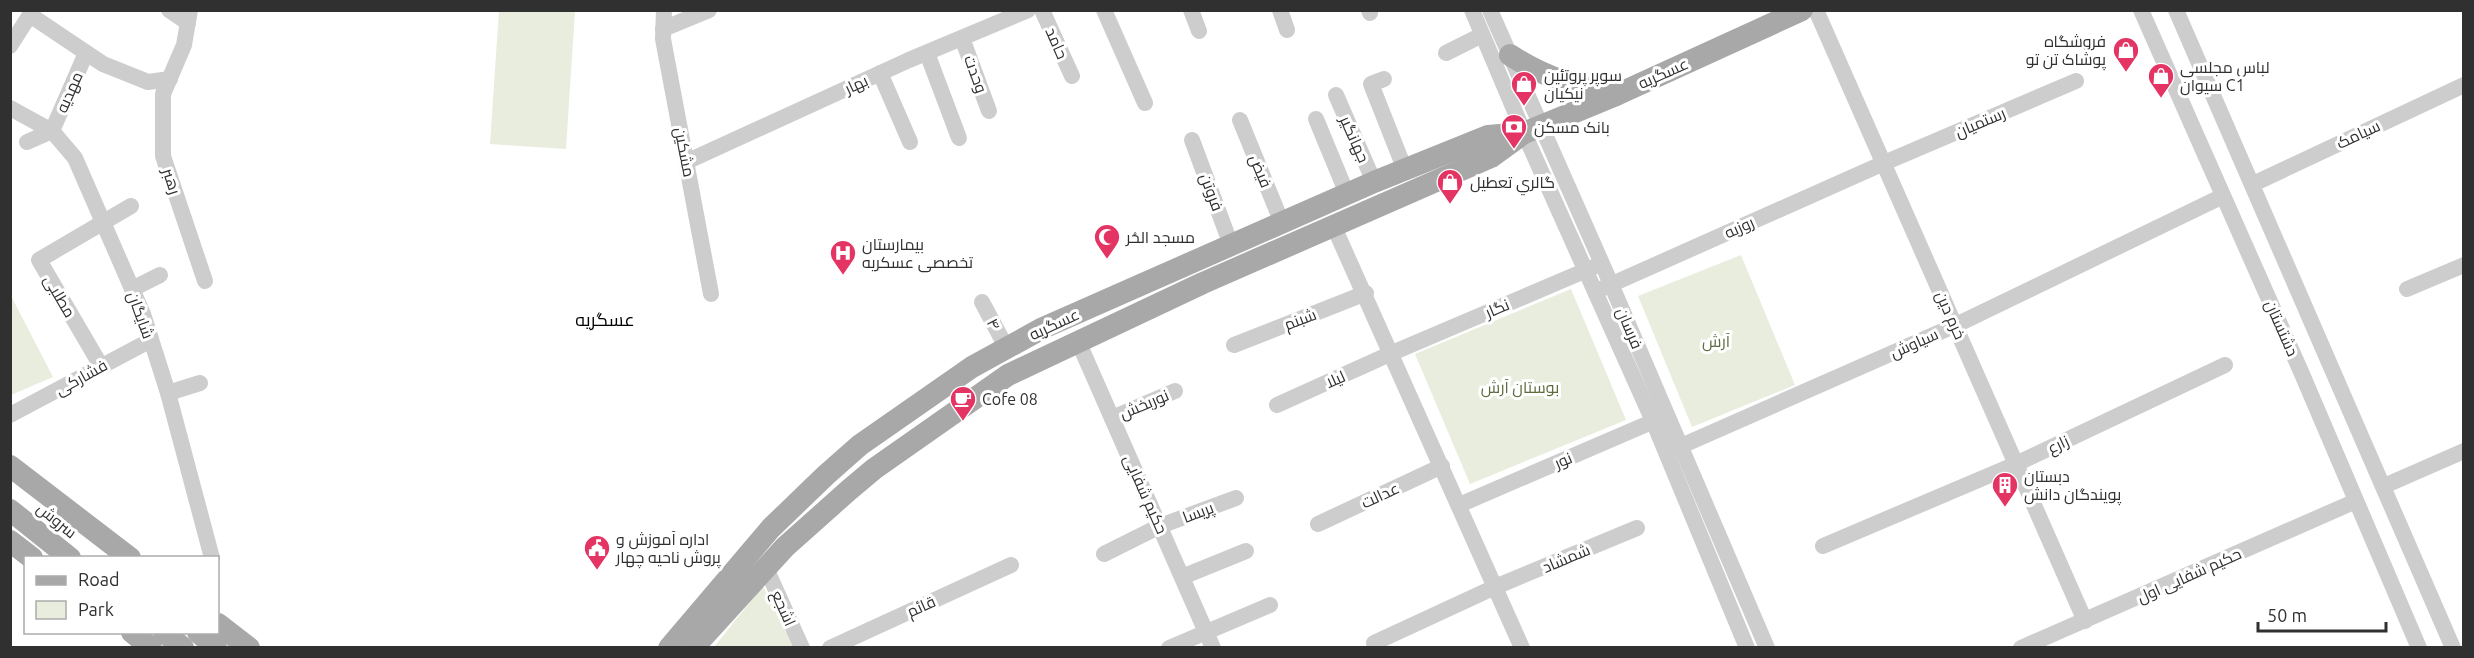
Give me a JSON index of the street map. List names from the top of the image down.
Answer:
{
  "streets": {
    "main road": ["عسگریه", "سروش"],
    "street": [
      "حامد",
      "وحدت",
      "بهار",
      "مهدیه",
      "رستمیان",
      "سیامک",
      "جهانگیر",
      "مشکین",
      "فیض",
      "رهبر",
      "فروتن",
      "روزبه",
      "مطلبی",
      "نگار",
      "شایگان",
      "خرم دین",
      "شبنم",
      "۴",
      "فرسان",
      "دشتستان",
      "سیاوش",
      "فشارکی",
      "لیلا",
      "نوربخش",
      "زارع",
      "نور",
      "حکیم شفایی",
      "عدالت",
      "پریسا",
      "شمشاد",
      "حکیم شفایی اول",
      "قائم",
      "اشجع"
    ]
  },
  "crossings": [
    ["عسگریه", "جهانگیر"],
    ["عسگریه", "فیض"],
    ["عسگریه", "فروتن"],
    ["عسگریه", "۴"],
    ["عسگریه", "فرسان"],
    ["عسگریه", "حکیم شفایی"],
    ["عسگریه", "اشجع"],
    ["وحدت", "بهار"],
    ["بهار", "مشکین"],
    ["مهدیه", "شایگان"],
    ["رستمیان", "روزبه"],
    ["رستمیان", "خرم دین"],
    ["سیامک", "دشتستان"],
    ["روزبه", "خرم دین"],
    ["روزبه", "فرسان"],
    ["مطلبی", "شایگان"],
    ["مطلبی", "فشارکی"],
    ["نگار", "فرسان"],
    ["نگار", "لیلا"],
    ["شایگان", "فشارکی"],
    ["خرم دین", "سیاوش"],
    ["خرم دین", "زارع"],
    ["خرم دین", "حکیم شفایی اول"],
    ["فرسان", "سیاوش"],
    ["فرسان", "نور"],
    ["دشتستان", "سیاوش"],
    ["دشتستان", "حکیم شفایی اول"],
    ["نوربخش", "حکیم شفایی"],
    ["حکیم شفایی", "پریسا"]
  ],
  "districts": ["عسگریه"],
  "parks": ["آرش", "بوستان آرش"],
  "places": {
    "shop": [
      "فروشگاه پوشاک تن تو",
      "لباس مجلسی سیوان C1",
      "سوپر پروتئین نیکیان",
      "گالري تعطيل"
    ],
    "bank": ["بانک مسکن"],
    "mosque": ["مسجد الحُر"],
    "hospital": ["بیمارستان تخصصی عسکریه"],
    "cafe": ["Cofe 08"],
    "building": ["دبستان پویندگان دانش"],
    "public building": ["اداره آموزش و پروش ناحیه چهار"]
  },
  "legend": ["Road", "Park"],
  "scale_bar": "50 m"
}
